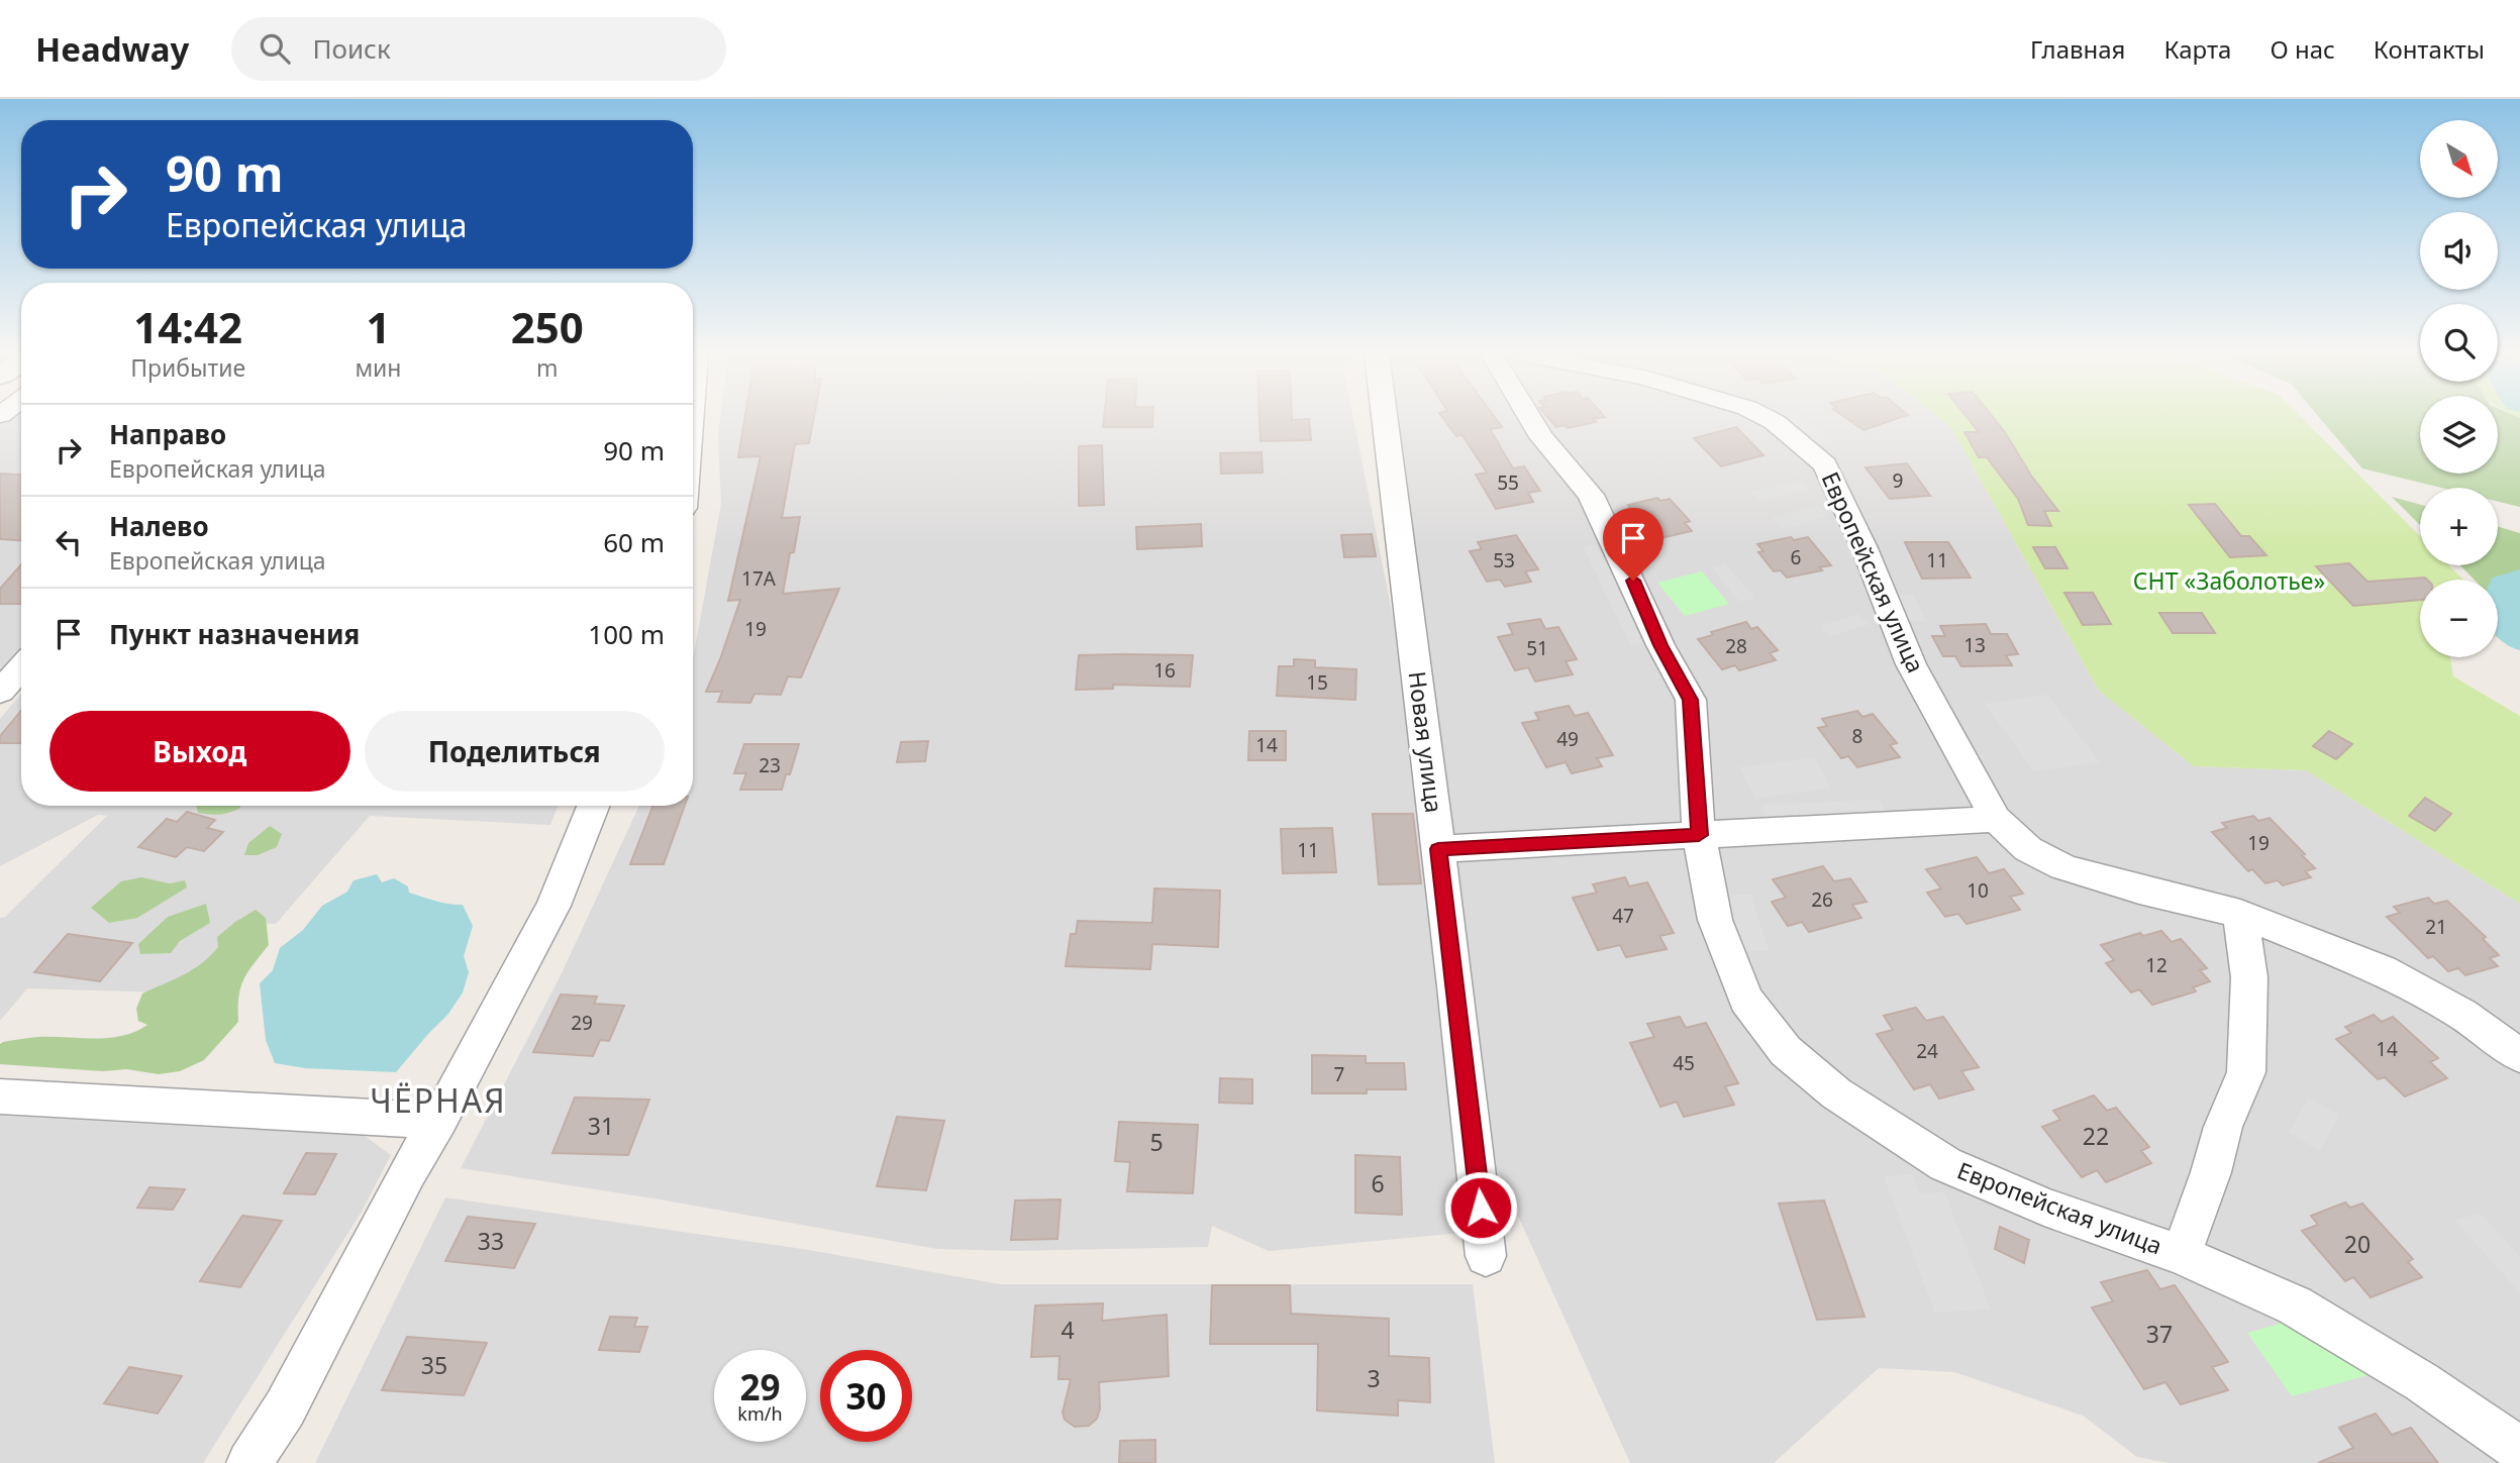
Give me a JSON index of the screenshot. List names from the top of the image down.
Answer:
{
  "streets": {
    "street": ["Европейская улица", "Новая улица"]
  },
  "districts": ["ЧЁРНАЯ"],
  "parks": ["СНТ «Заболотье»"],
  "house_numbers": [
    "9",
    "55",
    "6",
    "53",
    "11",
    "17А",
    "19",
    "13",
    "28",
    "51",
    "16",
    "15",
    "8",
    "49",
    "14",
    "23",
    "19",
    "11",
    "10",
    "26",
    "47",
    "21",
    "12",
    "29",
    "14",
    "24",
    "45",
    "7",
    "31",
    "22",
    "5",
    "6",
    "33",
    "20",
    "4",
    "37",
    "35",
    "3"
  ],
  "north": "bottom right",
  "page": {
    "header": "Headway",
    "search": "Поиск",
    "nav": [
      "Главная",
      "Карта",
      "О нас",
      "Контакты"
    ],
    "map_buttons": ["+", "−"],
    "turn": ["90 m", "Европейская улица"],
    "eta": [
      "14:42",
      "Прибытие",
      "1",
      "мин",
      "250",
      "m"
    ],
    "list": [
      {
        "name": "Направо",
        "note": "Европейская улица",
        "value": "90 m"
      },
      {
        "name": "Налево",
        "note": "Европейская улица",
        "value": "60 m"
      },
      {
        "name": "Пункт назначения",
        "value": "100 m"
      }
    ],
    "buttons": ["Выход", "Поделиться"],
    "speed": "29 km/h",
    "limit": "30"
  }
}
